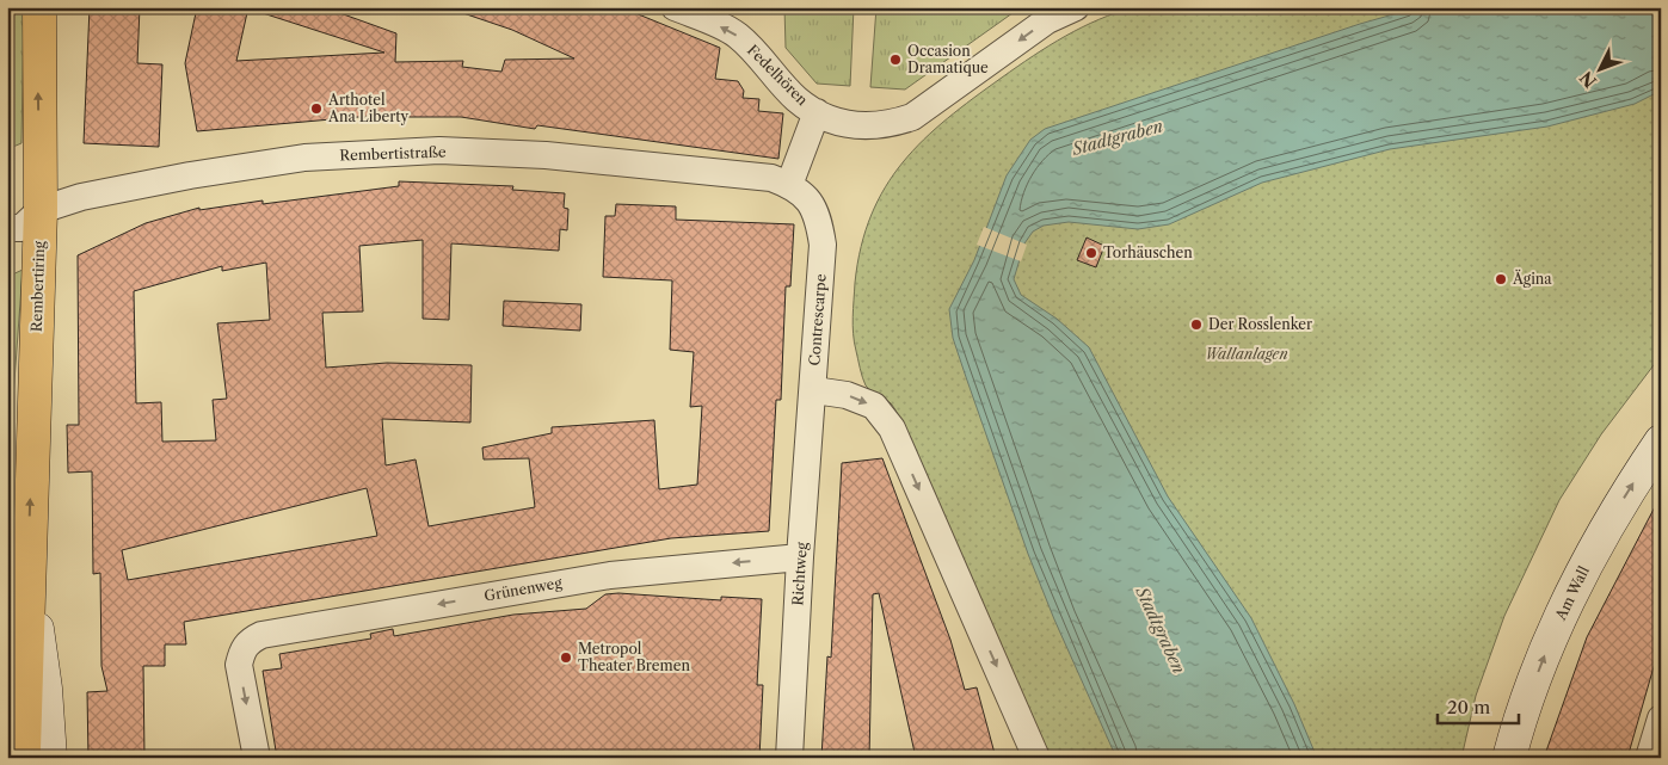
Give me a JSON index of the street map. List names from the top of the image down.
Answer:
{
  "streets": {
    "main road": ["Rembertiring", "Am Wall"],
    "street": [
      "Fedelhören",
      "Rembertistraße",
      "Contrescarpe",
      "Richtweg",
      "Grünenweg"
    ]
  },
  "crossings": [
    ["Rembertistraße", "Rembertiring"],
    ["Rembertistraße", "Contrescarpe"],
    ["Contrescarpe", "Richtweg"],
    ["Richtweg", "Grünenweg"]
  ],
  "one_way": [
    "Fedelhören",
    "Rembertiring",
    "Grünenweg",
    "Am Wall"
  ],
  "water": ["Stadtgraben"],
  "parks": ["Wallanlagen"],
  "places": [
    "Occasion Dramatique",
    "Arthotel Ana Liberty",
    "Torhäuschen",
    "Ägina",
    "Der Rosslenker",
    "Metropol Theater Bremen"
  ],
  "scale_bar": "20 m",
  "north": "bottom left"
}
